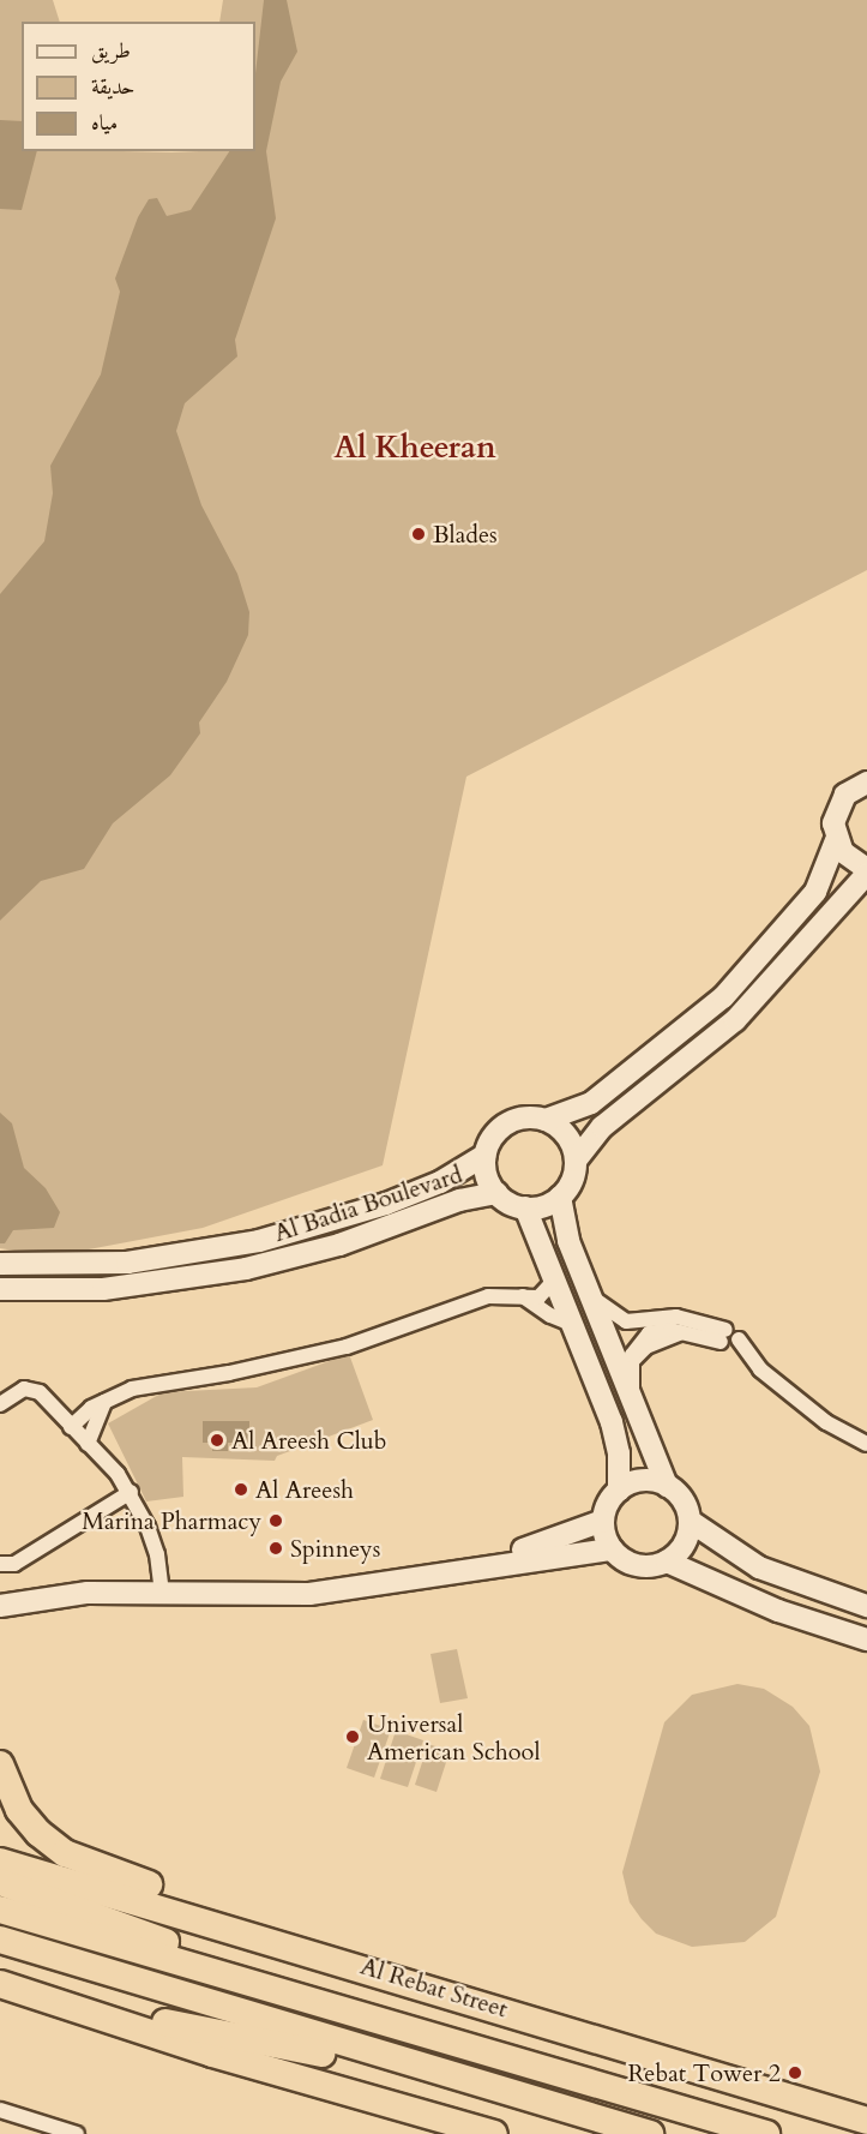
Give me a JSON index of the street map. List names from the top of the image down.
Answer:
{
  "streets": {
    "highway": ["Al Rebat Street"],
    "street": ["Al Badia Boulevard"]
  },
  "districts": ["Al Kheeran"],
  "places": [
    "Blades",
    "Al Areesh Club",
    "Al Areesh",
    "Marina Pharmacy",
    "Spinneys",
    "Universal American School",
    "Rebat Tower 2"
  ],
  "legend": ["طريق", "حديقة", "مياه"]
}
